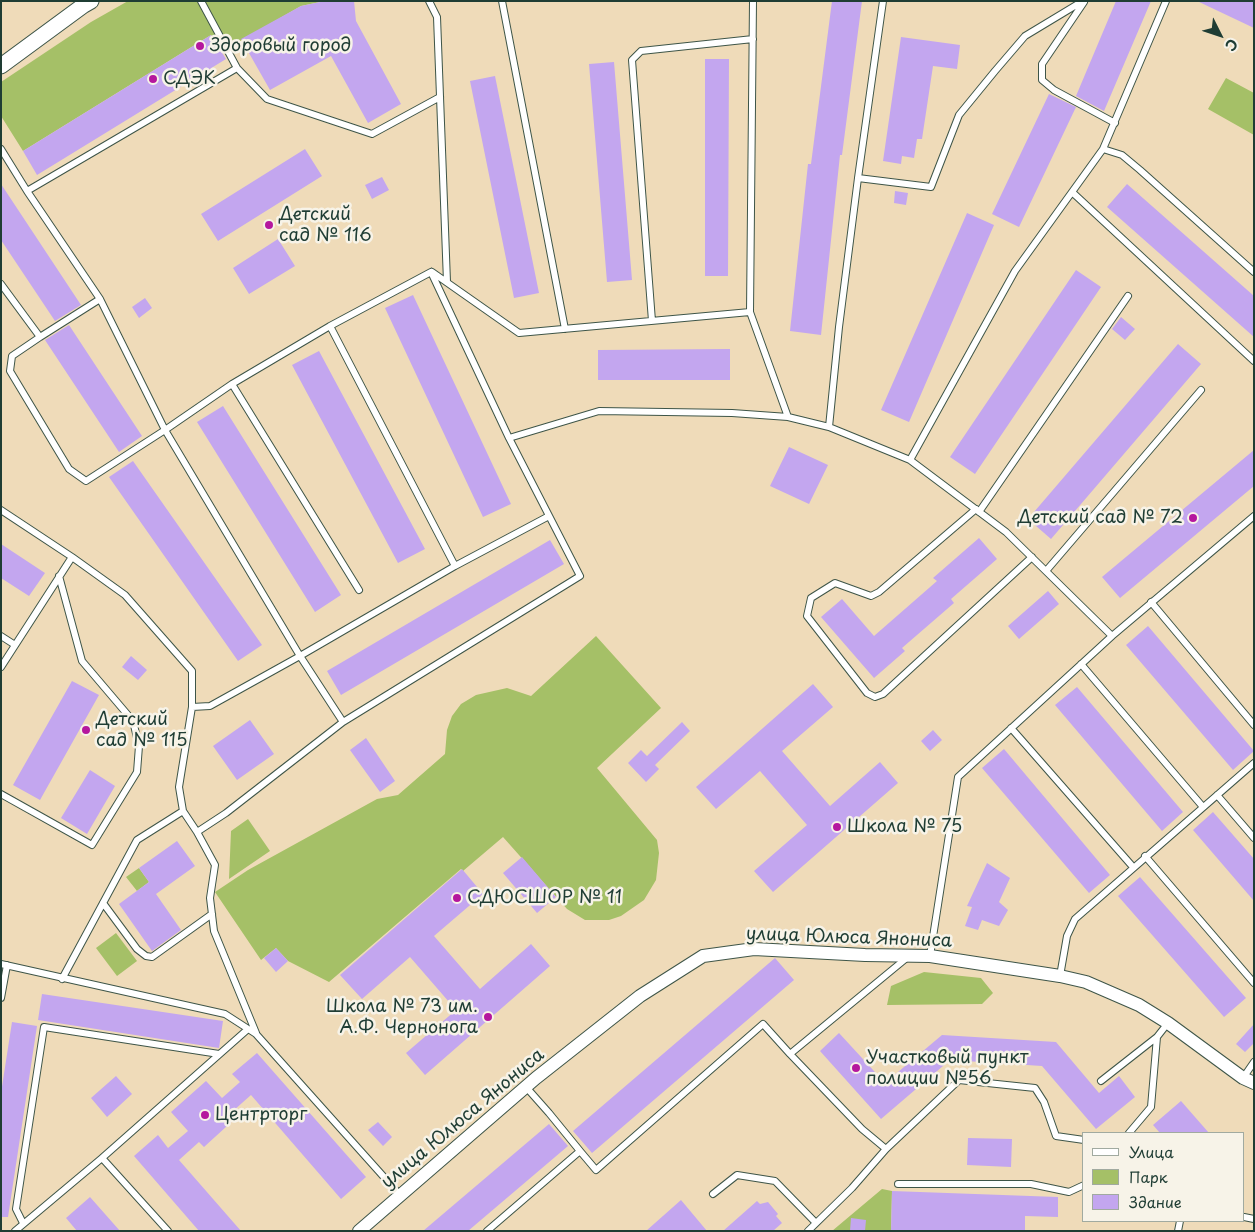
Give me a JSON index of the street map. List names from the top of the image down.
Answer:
{
  "streets": {
    "street": ["улица Юлюса Янониса"]
  },
  "places": [
    "Здоровый город",
    "СДЭК",
    "Детский сад № 116",
    "Детский сад № 72",
    "Детский сад № 115",
    "Школа № 75",
    "СДЮСШОР № 11",
    "Школа № 73 им. А.Ф. Чернонога",
    "Участковый пункт полиции №56",
    "Центрторг"
  ],
  "legend": ["Улица", "Парк", "Здание"],
  "north": "bottom right"
}
